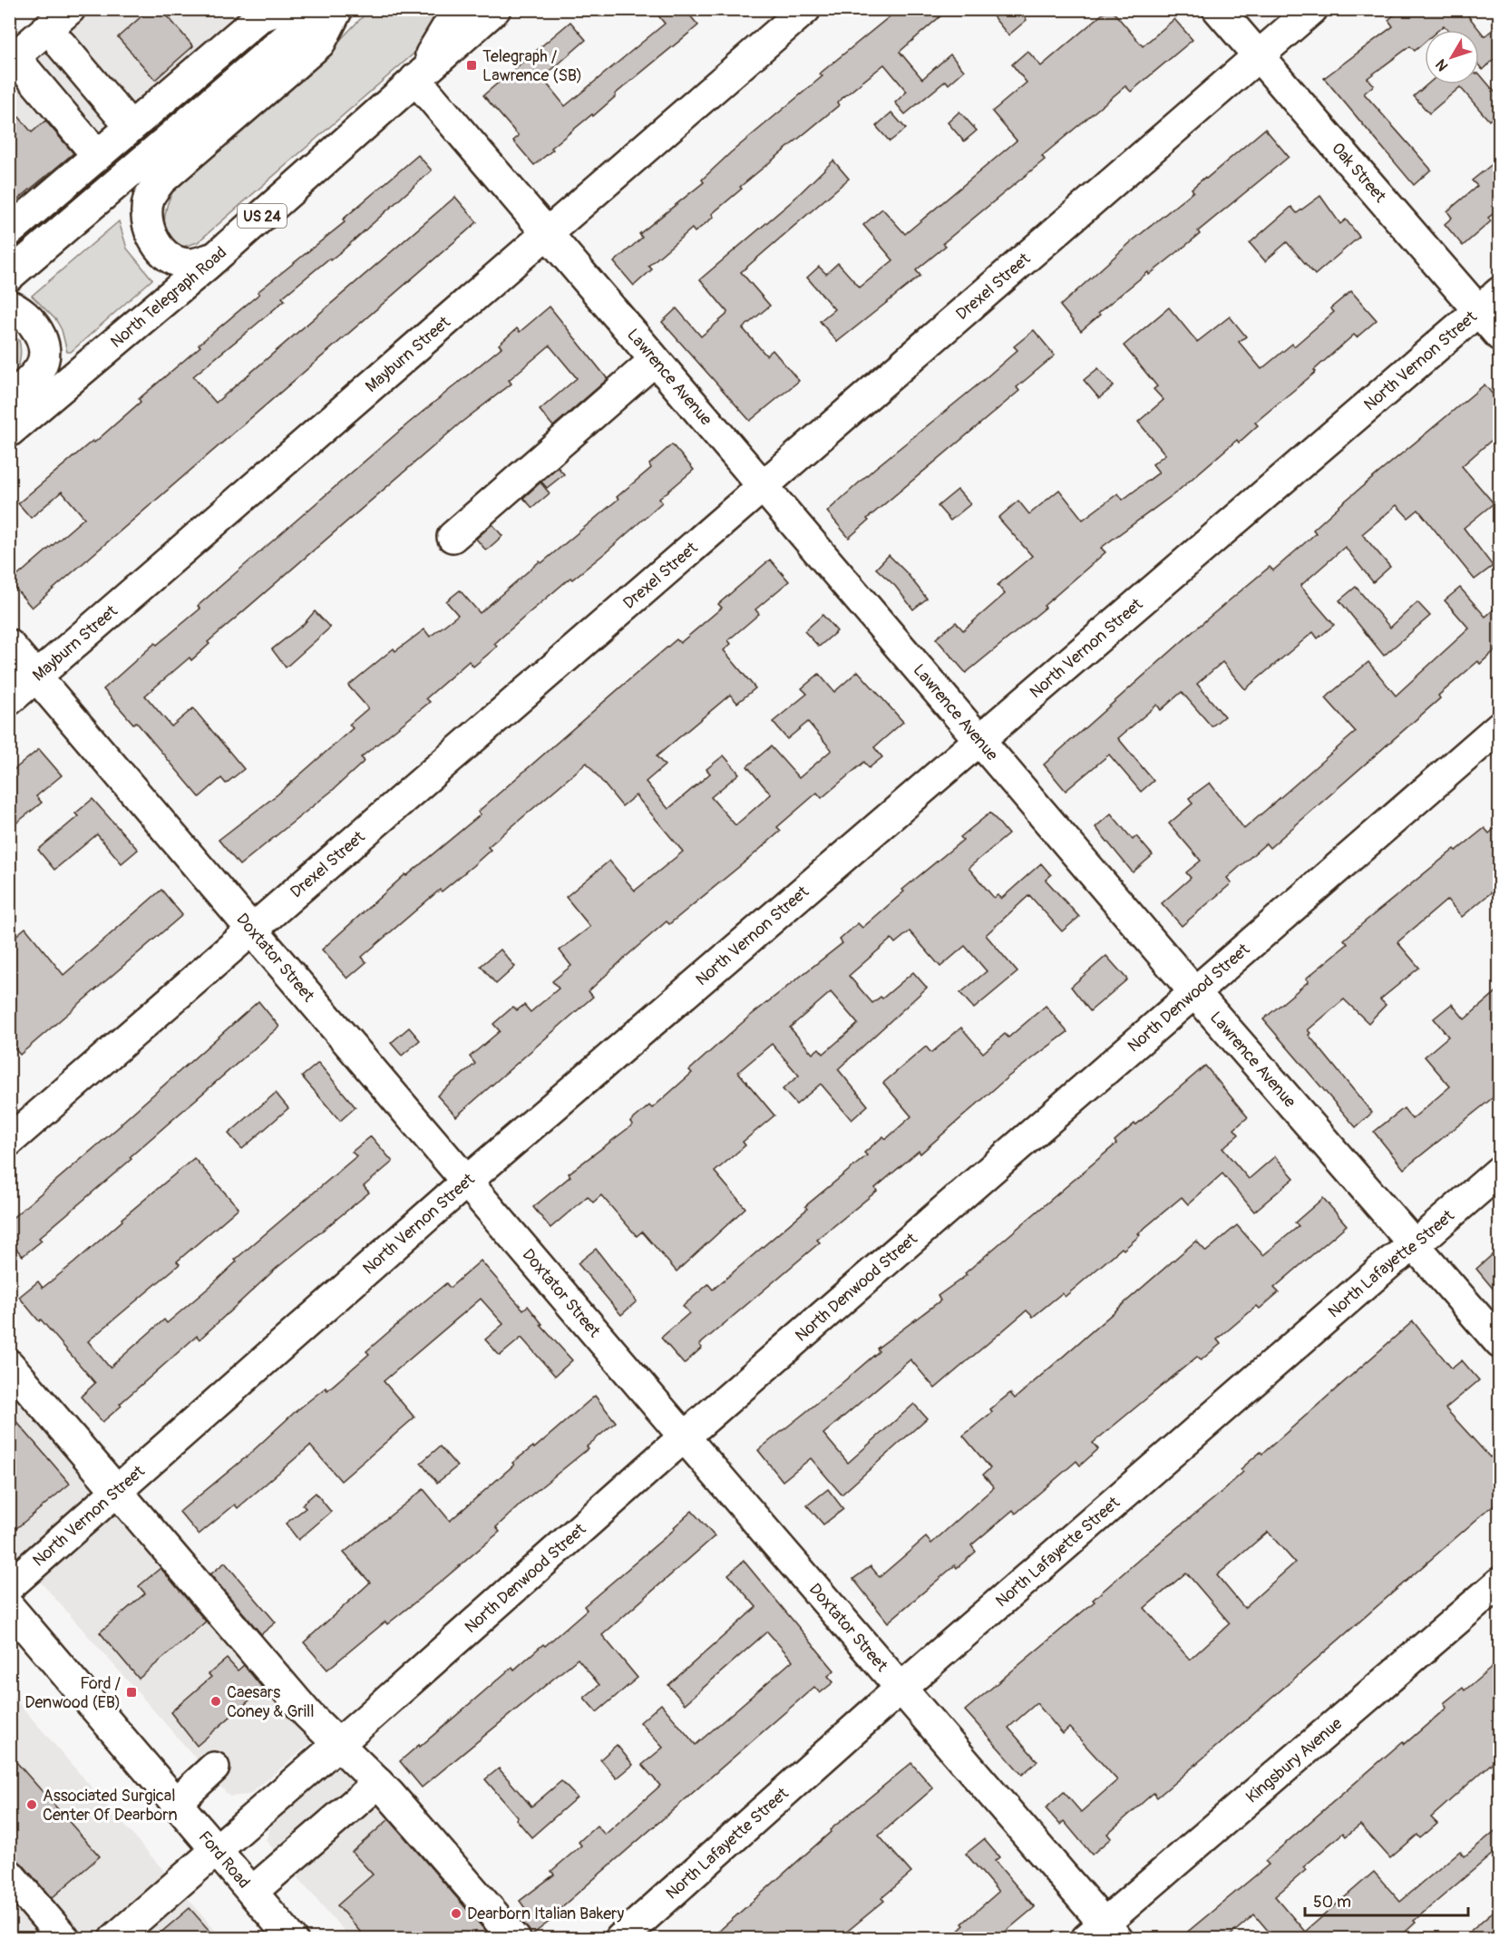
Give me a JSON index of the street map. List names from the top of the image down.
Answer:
{
  "streets": {
    "street": [
      "Oak Street",
      "US 24",
      "Drexel Street",
      "North Telegraph Road",
      "Mayburn Street",
      "North Vernon Street",
      "Lawrence Avenue",
      "Doxtator Street",
      "North Denwood Street",
      "North Lafayette Street",
      "Kingsbury Avenue",
      "Ford Road"
    ]
  },
  "crossings": [
    ["Oak Street", "Drexel Street"],
    ["Oak Street", "North Vernon Street"],
    ["Drexel Street", "Lawrence Avenue"],
    ["Drexel Street", "Doxtator Street"],
    ["North Telegraph Road", "Lawrence Avenue"],
    ["Mayburn Street", "Lawrence Avenue"],
    ["Mayburn Street", "Doxtator Street"],
    ["North Vernon Street", "Lawrence Avenue"],
    ["North Vernon Street", "Doxtator Street"],
    ["Lawrence Avenue", "North Denwood Street"],
    ["Lawrence Avenue", "North Lafayette Street"],
    ["Doxtator Street", "North Denwood Street"],
    ["Doxtator Street", "North Lafayette Street"],
    ["Doxtator Street", "Kingsbury Avenue"],
    ["North Denwood Street", "Ford Road"]
  ],
  "places": {
    "transit": ["Telegraph / Lawrence (SB)", "Ford / Denwood (EB)"],
    "other": ["Caesars Coney & Grill", "Associated Surgical Center Of Dearborn", "Dearborn Italian Bakery"]
  },
  "scale_bar": "50 m",
  "north": "bottom left"
}
